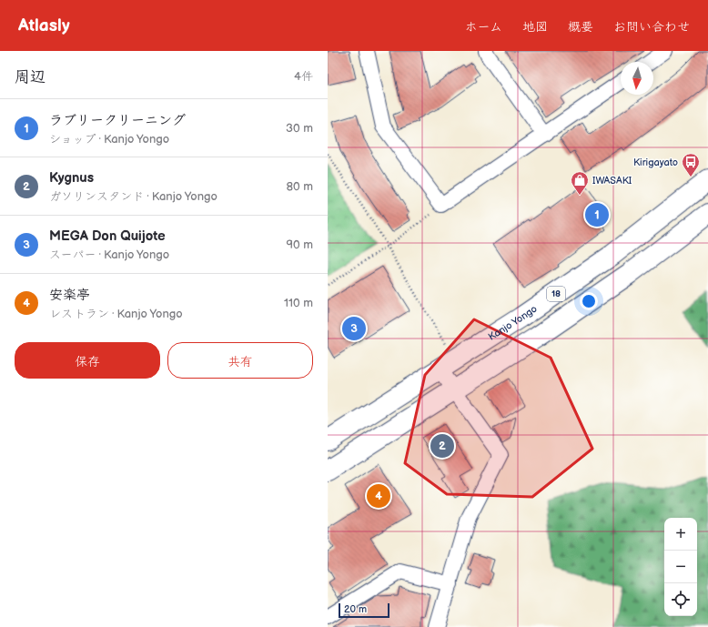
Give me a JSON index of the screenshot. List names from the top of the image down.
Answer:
{
  "streets": {
    "main road": ["18", "Kanjo Yongo"]
  },
  "places": {
    "bus stop": ["Kirigayato"],
    "shop": ["IWASAKI"]
  },
  "scale_bar": "20 m",
  "north": "bottom",
  "page": {
    "header": "Atlasly",
    "nav": [
      "ホーム",
      "地図",
      "概要",
      "お問い合わせ"
    ],
    "heading": ["周辺", "4件"],
    "list": [
      {
        "mark": "1",
        "name": "ラブリークリーニング",
        "note": "ショップ · Kanjo Yongo",
        "value": "30 m"
      },
      {
        "mark": "2",
        "name": "Kygnus",
        "note": "ガソリンスタンド · Kanjo Yongo",
        "value": "80 m"
      },
      {
        "mark": "3",
        "name": "MEGA Don Quijote",
        "note": "スーパー · Kanjo Yongo",
        "value": "90 m"
      },
      {
        "mark": "4",
        "name": "安楽亭",
        "note": "レストラン · Kanjo Yongo",
        "value": "110 m"
      }
    ],
    "pins": [
      "1",
      "3",
      "2",
      "4"
    ],
    "buttons": ["保存", "共有"],
    "map_buttons": ["+", "−"],
    "scale": "20 m"
  }
}
